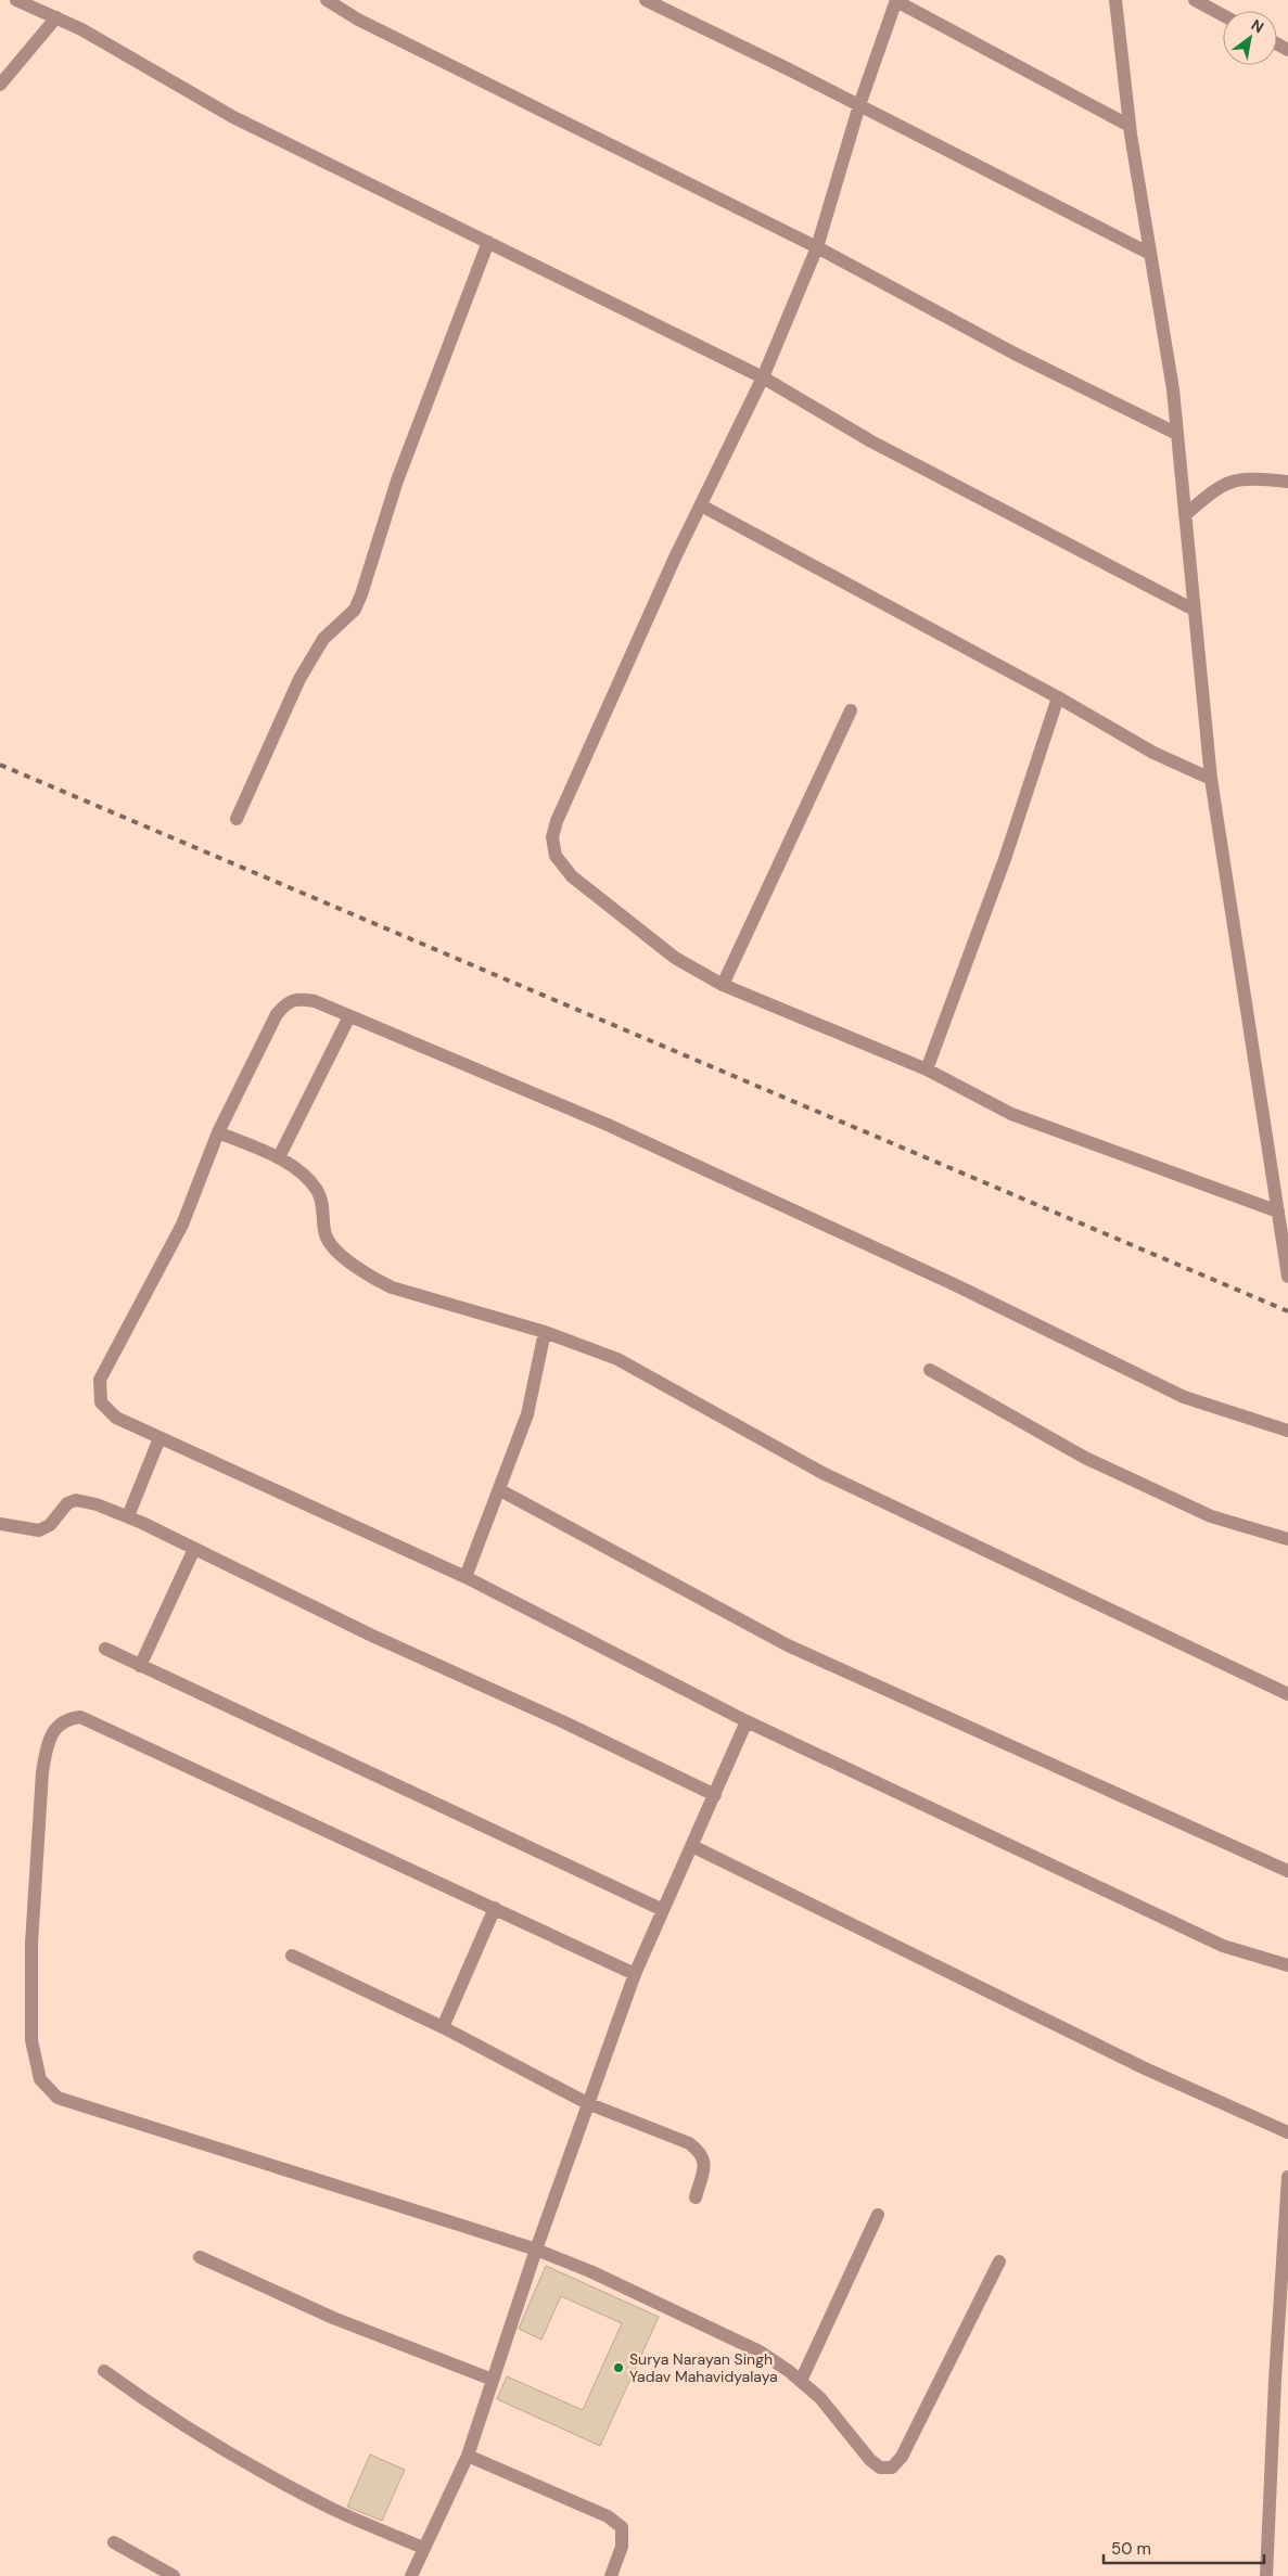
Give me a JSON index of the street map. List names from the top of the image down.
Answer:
{
  "places": ["Surya Narayan Singh Yadav Mahavidyalaya"],
  "scale_bar": "50 m",
  "north": "top right"
}
